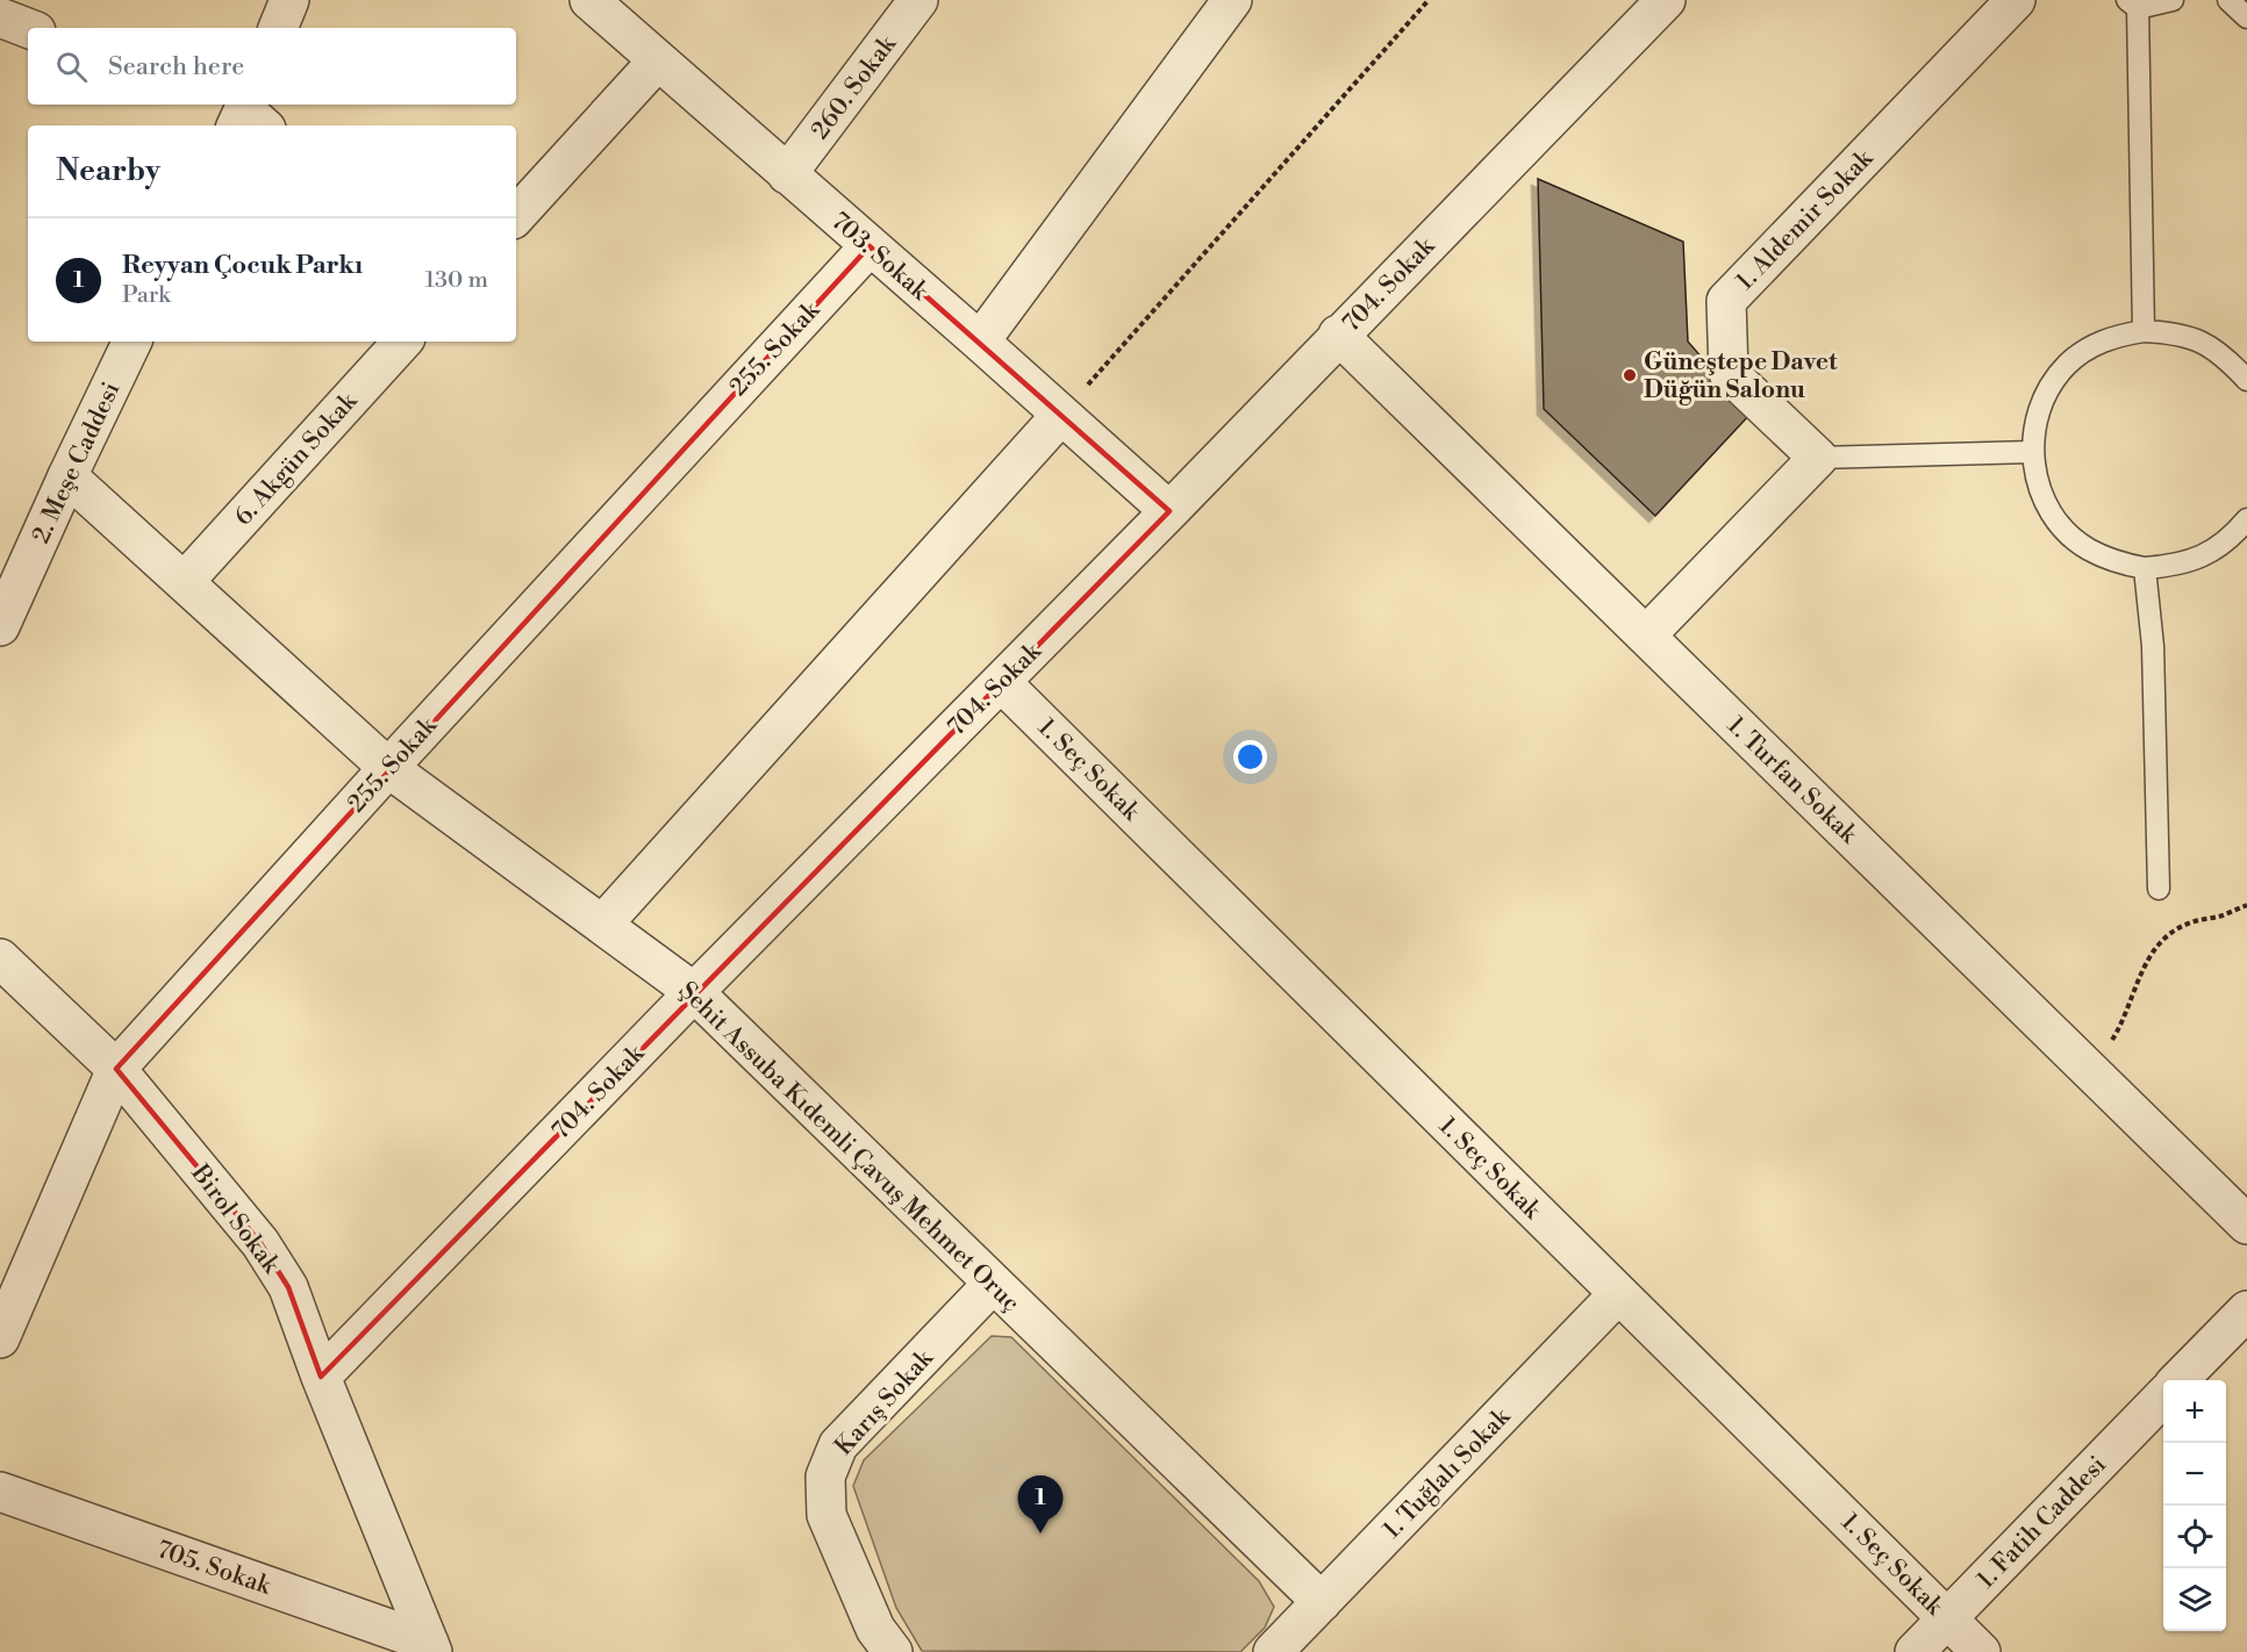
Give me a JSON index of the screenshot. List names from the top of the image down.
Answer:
{
  "streets": {
    "street": [
      "260. Sokak",
      "1. Aldemir Sokak",
      "703. Sokak",
      "704. Sokak",
      "255. Sokak",
      "6. Akgün Sokak",
      "2. Meşe Caddesi",
      "1. Seç Sokak",
      "1. Turfan Sokak",
      "Şehit Assuba Kıdemli Çavuş Mehmet Oruç",
      "Birol Sokak",
      "Karış Sokak",
      "1. Tuğlalı Sokak",
      "1. Fatih Caddesi",
      "705. Sokak"
    ]
  },
  "crossings": [
    ["260. Sokak", "703. Sokak"],
    ["703. Sokak", "704. Sokak"],
    ["703. Sokak", "255. Sokak"],
    ["704. Sokak", "1. Seç Sokak"],
    ["704. Sokak", "1. Turfan Sokak"],
    ["704. Sokak", "Şehit Assuba Kıdemli Çavuş Mehmet Oruç"],
    ["704. Sokak", "Birol Sokak"],
    ["255. Sokak", "Şehit Assuba Kıdemli Çavuş Mehmet Oruç"],
    ["255. Sokak", "Birol Sokak"],
    ["6. Akgün Sokak", "Şehit Assuba Kıdemli Çavuş Mehmet Oruç"],
    ["2. Meşe Caddesi", "Şehit Assuba Kıdemli Çavuş Mehmet Oruç"],
    ["1. Seç Sokak", "1. Tuğlalı Sokak"],
    ["1. Seç Sokak", "1. Fatih Caddesi"],
    ["Şehit Assuba Kıdemli Çavuş Mehmet Oruç", "Karış Sokak"],
    ["Şehit Assuba Kıdemli Çavuş Mehmet Oruç", "1. Tuğlalı Sokak"],
    ["Birol Sokak", "705. Sokak"]
  ],
  "places": ["Güneştepe Davet Düğün Salonu"],
  "page": {
    "search": "Search here",
    "heading": "Nearby",
    "list": [
      {
        "mark": "1",
        "name": "Reyyan Çocuk Parkı",
        "note": "Park",
        "value": "130 m"
      }
    ],
    "map_buttons": ["+", "−"],
    "pins": "1"
  }
}
